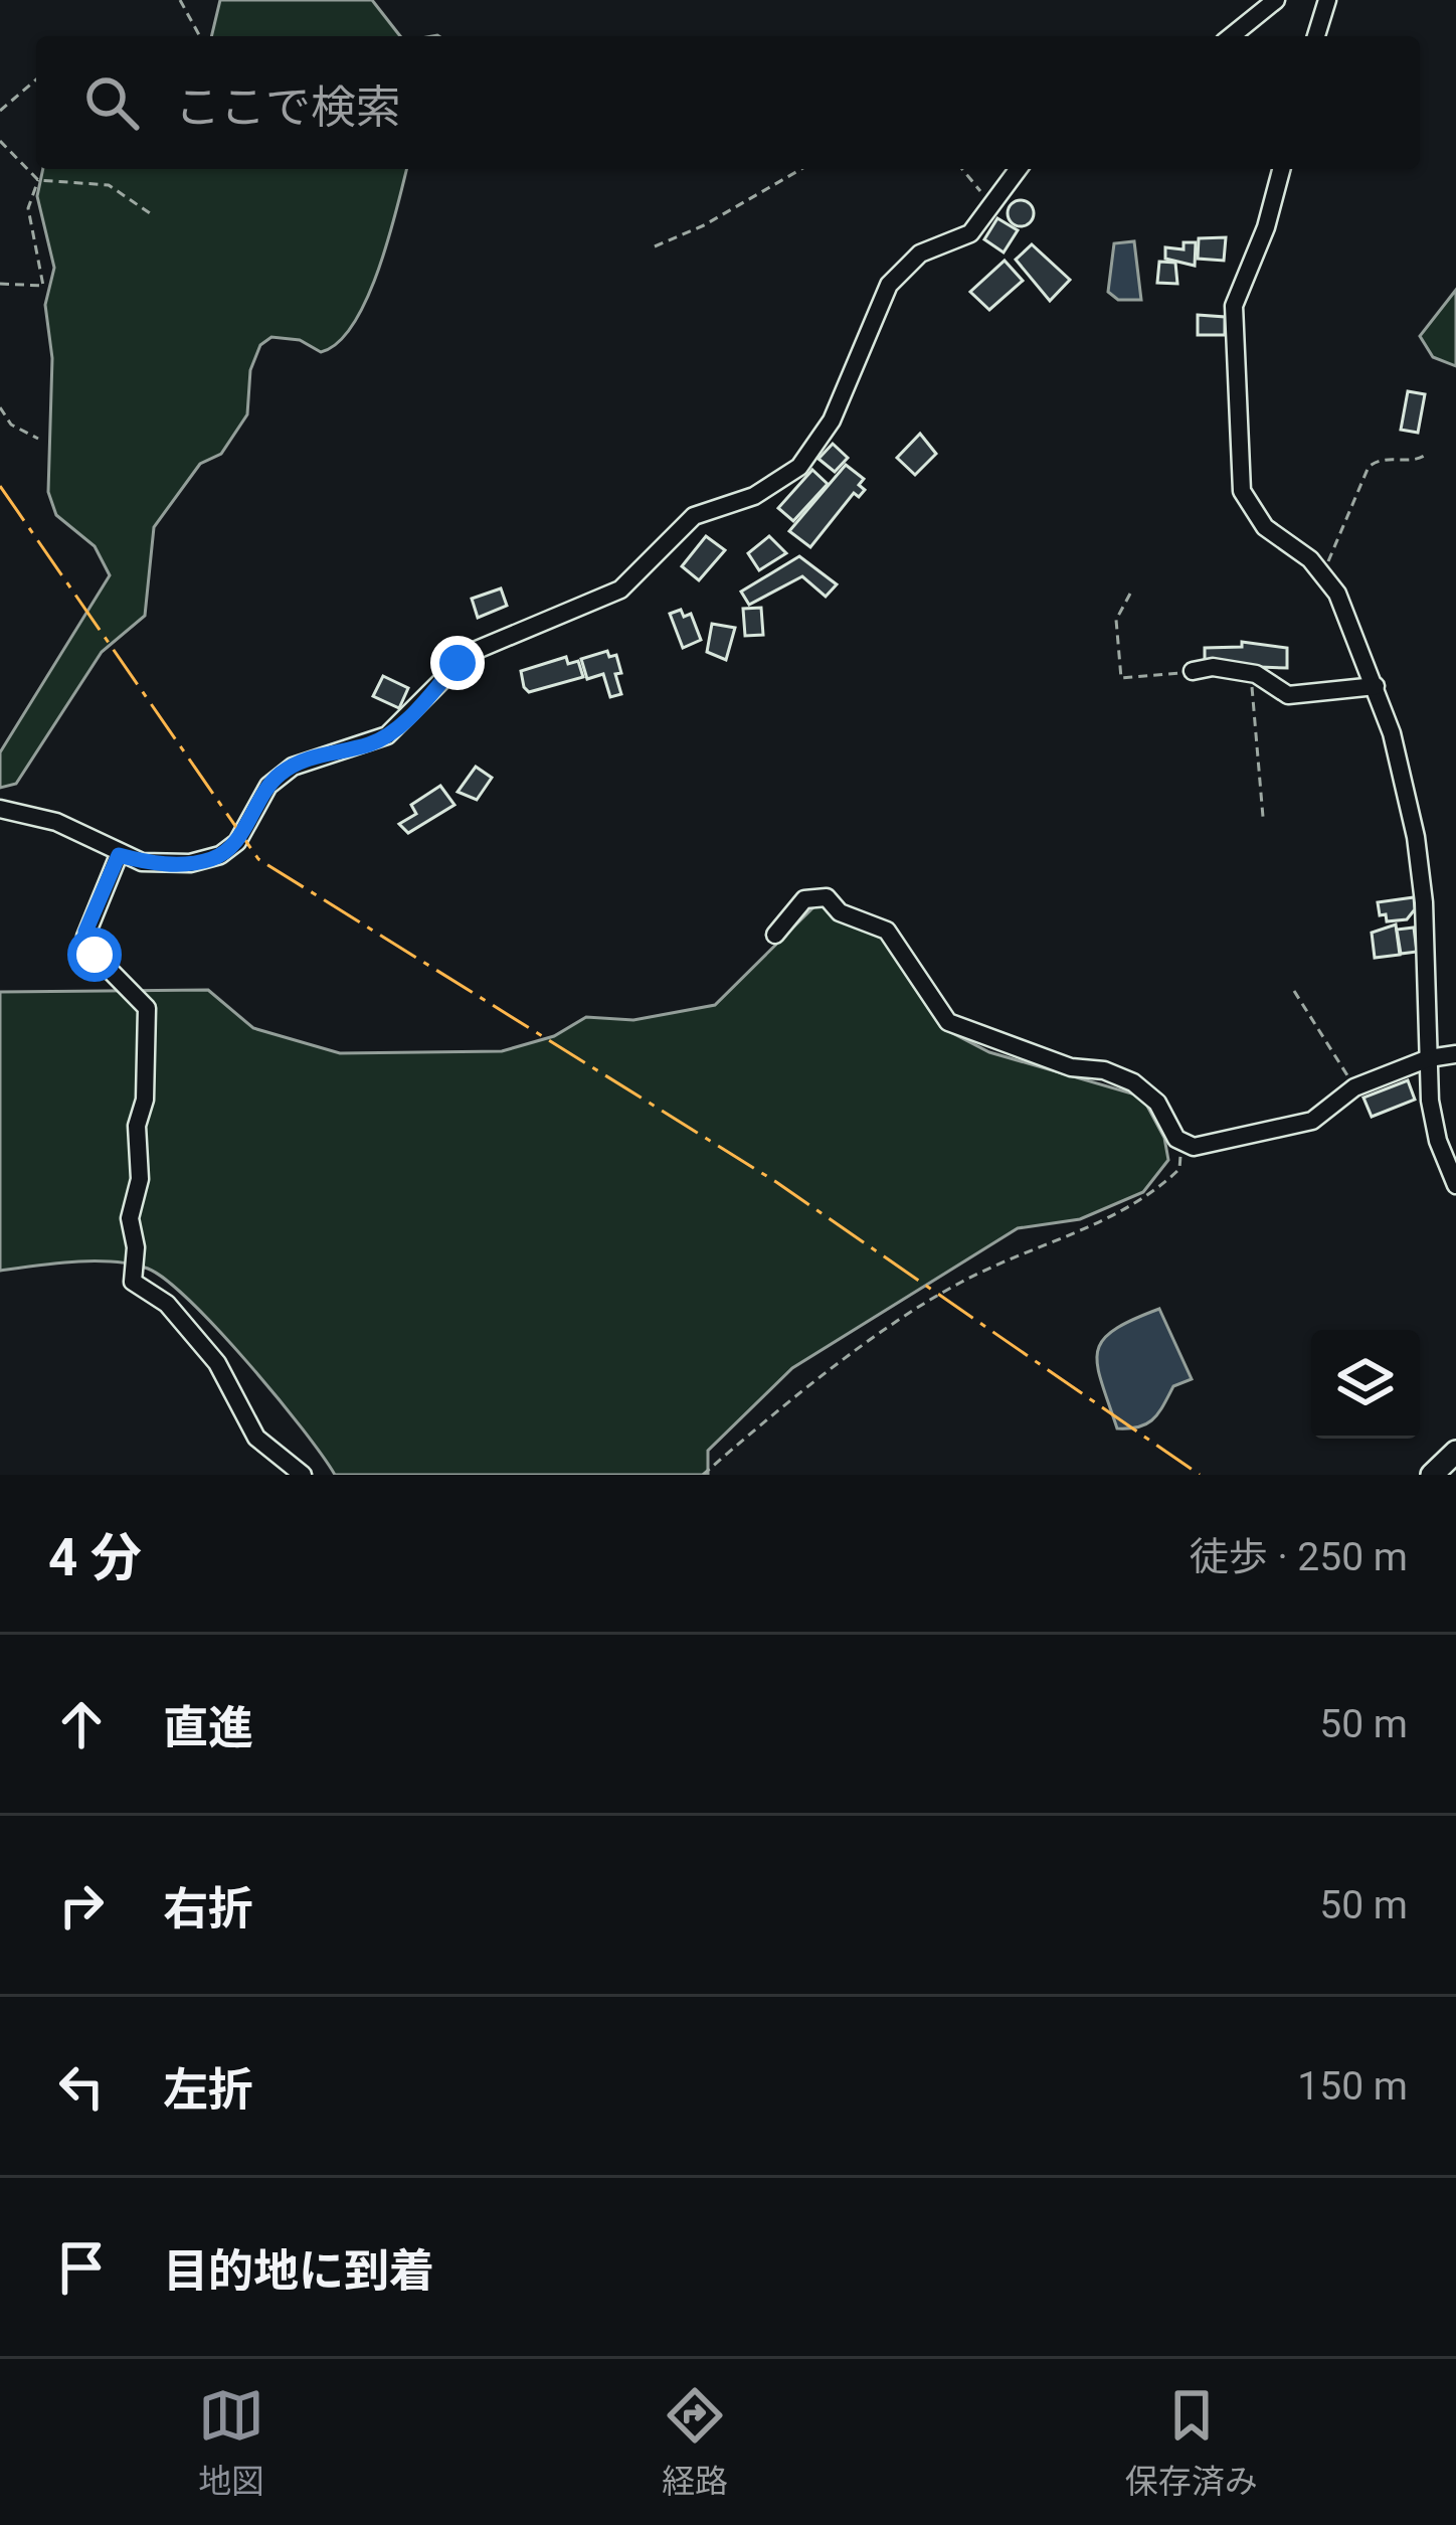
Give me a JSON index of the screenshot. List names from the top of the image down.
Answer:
{
  "page": {
    "search": "ここで検索",
    "heading": ["4 分", "徒歩 · 250 m"],
    "list": [
      ["直進", "50 m"],
      ["右折", "50 m"],
      ["左折", "150 m"],
      "目的地に到着"
    ],
    "nav": ["地図", "経路", "保存済み"]
  }
}
